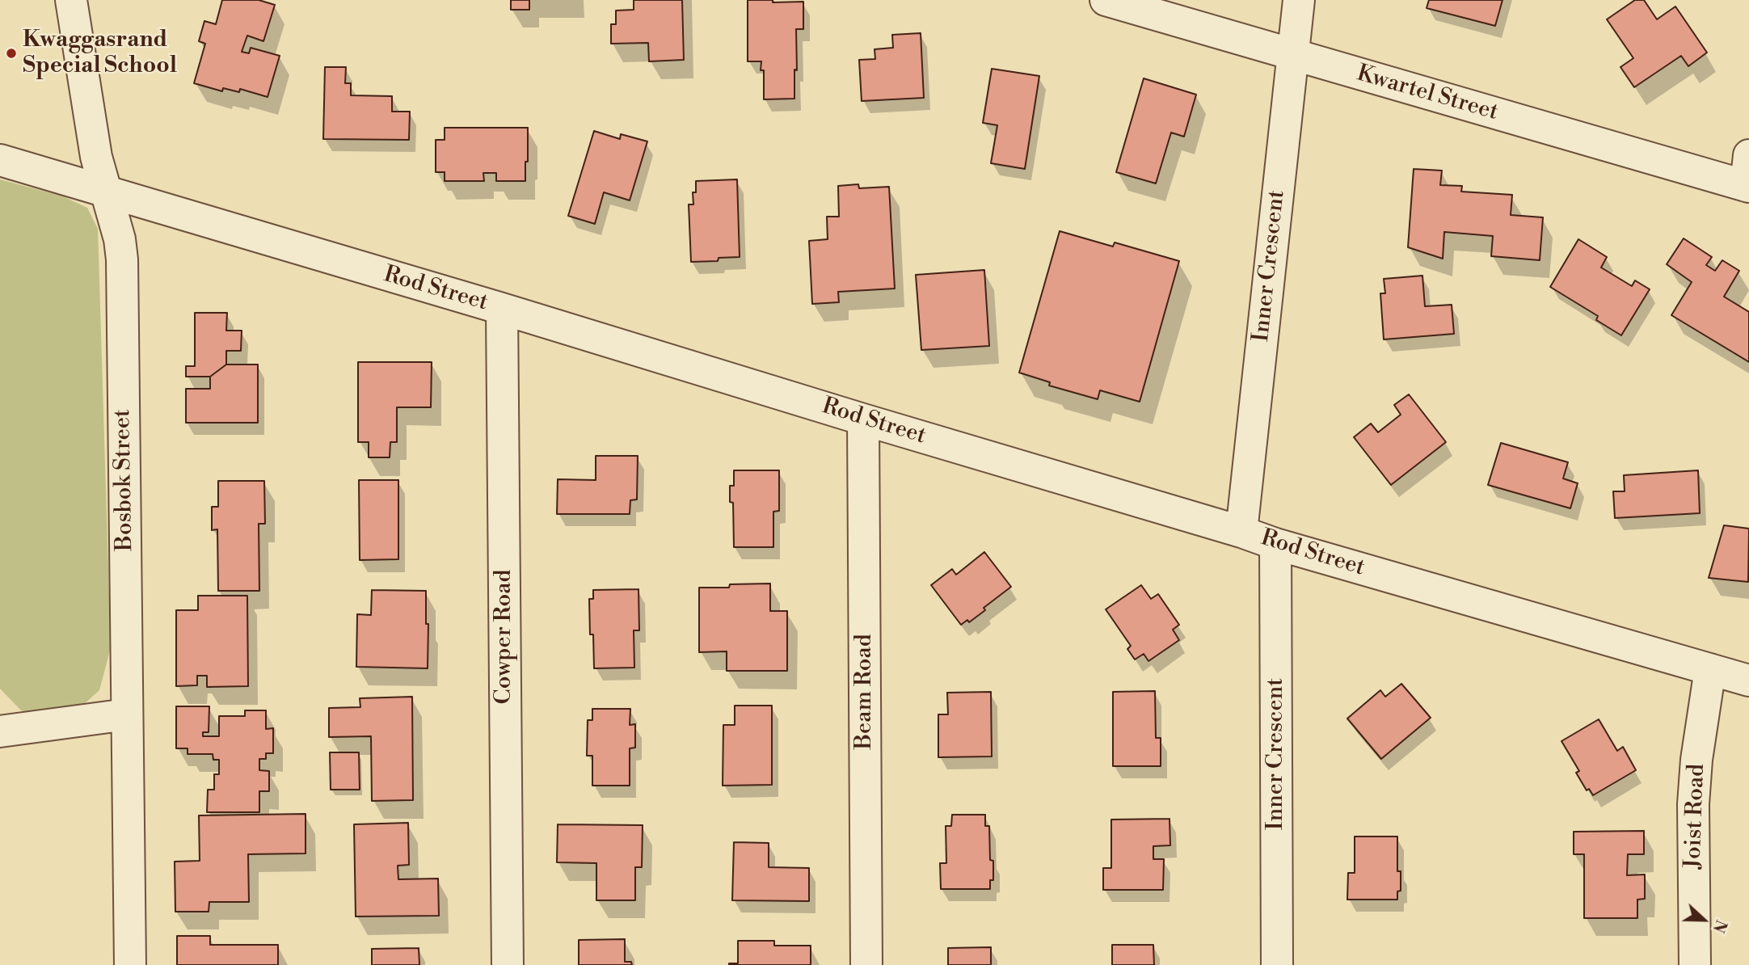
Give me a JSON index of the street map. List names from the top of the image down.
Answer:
{
  "streets": {
    "street": [
      "Kwartel Street",
      "Inner Crescent",
      "Rod Street",
      "Bosbok Street",
      "Cowper Road",
      "Beam Road",
      "Joist Road"
    ]
  },
  "crossings": [
    ["Kwartel Street", "Inner Crescent"],
    ["Inner Crescent", "Rod Street"],
    ["Rod Street", "Bosbok Street"],
    ["Rod Street", "Cowper Road"],
    ["Rod Street", "Beam Road"],
    ["Rod Street", "Joist Road"]
  ],
  "places": ["Kwaggasrand Special School"],
  "north": "right"
}
